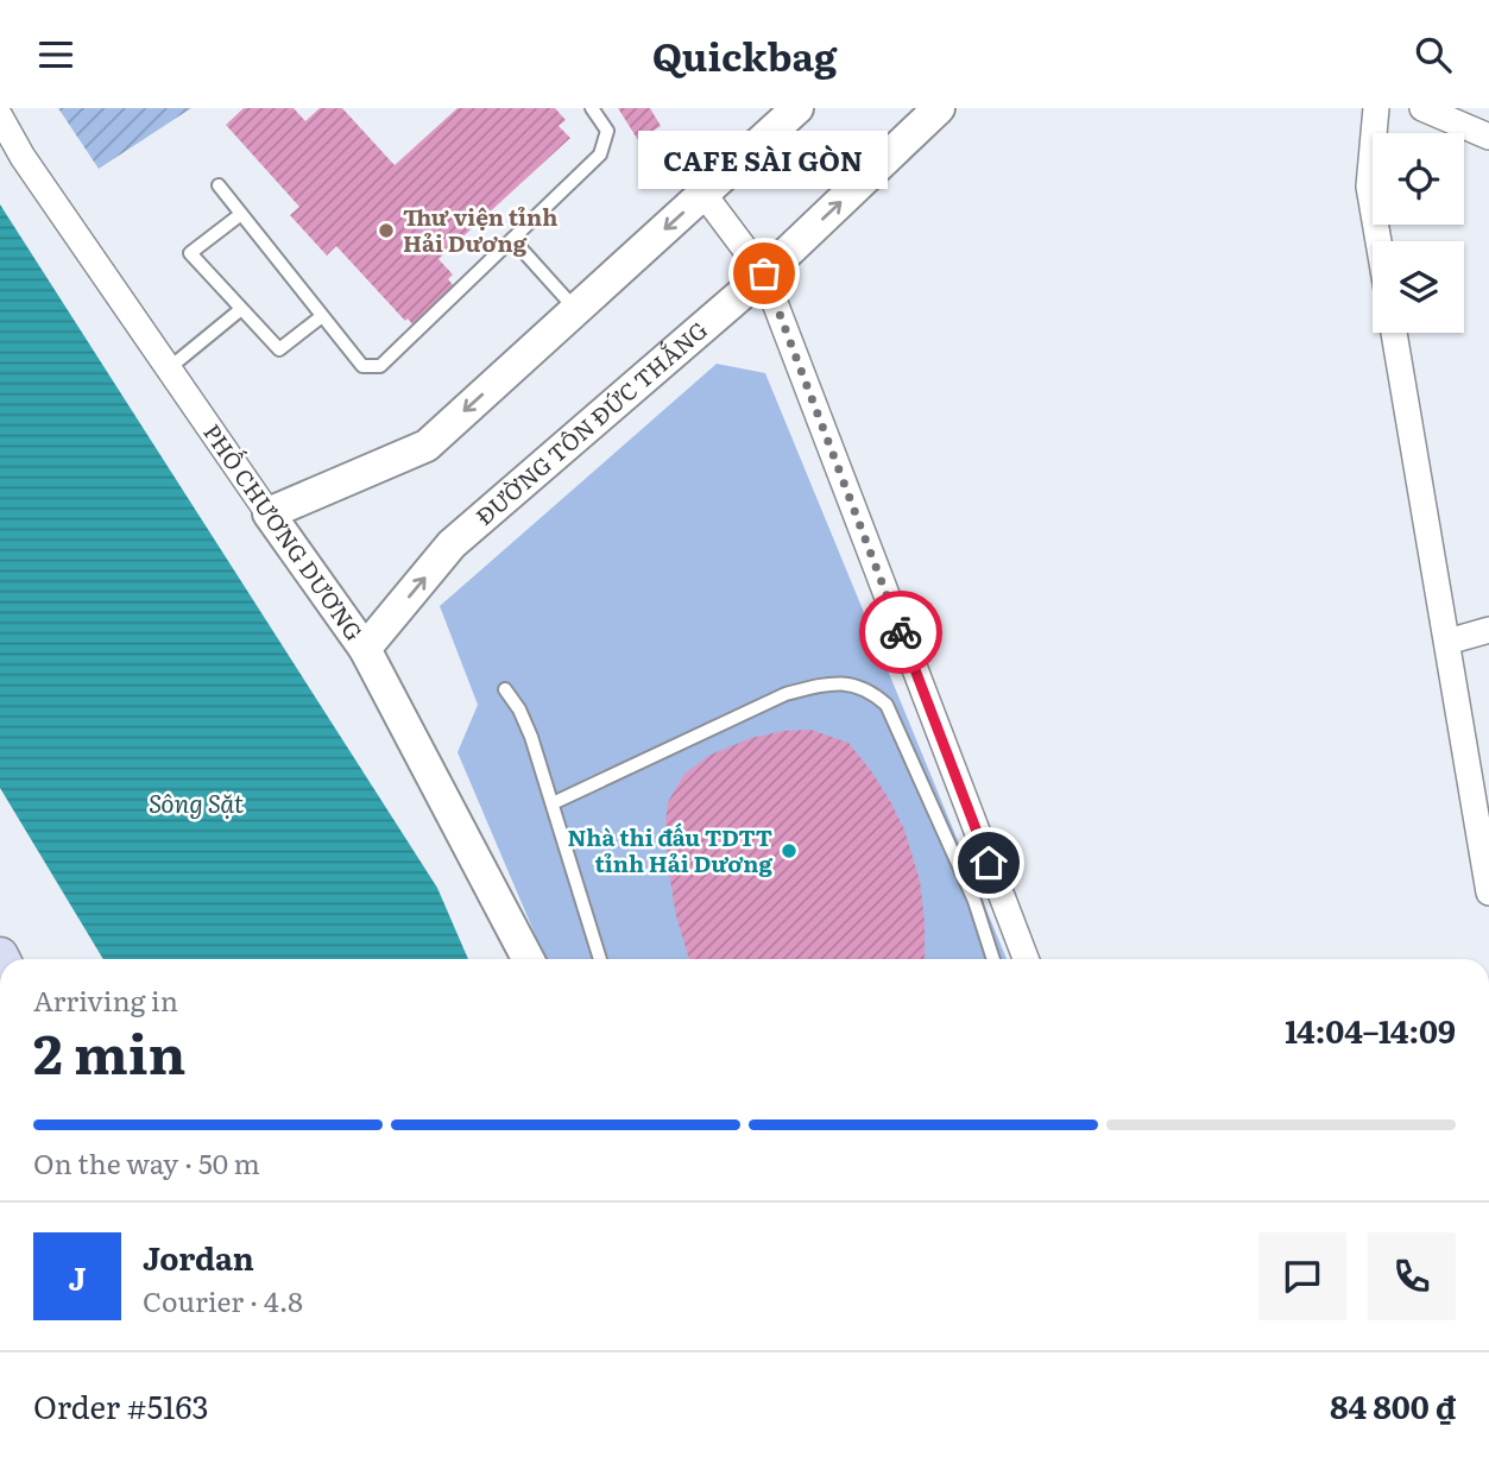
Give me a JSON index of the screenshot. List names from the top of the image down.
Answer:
{
  "streets": {
    "street": ["ĐƯỜNG TÔN ĐỨC THẮNG", "PHỐ CHƯƠNG DƯƠNG"]
  },
  "crossings": [
    ["ĐƯỜNG TÔN ĐỨC THẮNG", "PHỐ CHƯƠNG DƯƠNG"]
  ],
  "water": ["Sông Sặt"],
  "places": ["Thư viện tỉnh Hải Dương", "CAFE SÀI GÒN", "Nhà thi đấu TDTT tỉnh Hải Dương"],
  "page": {
    "header": "Quickbag",
    "bubble": "CAFE SÀI GÒN",
    "heading": ["2 min", "Arriving in", "14:04–14:09"],
    "panel": [
      "Jordan",
      "Courier · 4.8",
      "Order #5163",
      "84 800 ₫"
    ],
    "bar": "On the way · 50 m",
    "round": "J"
  }
}
